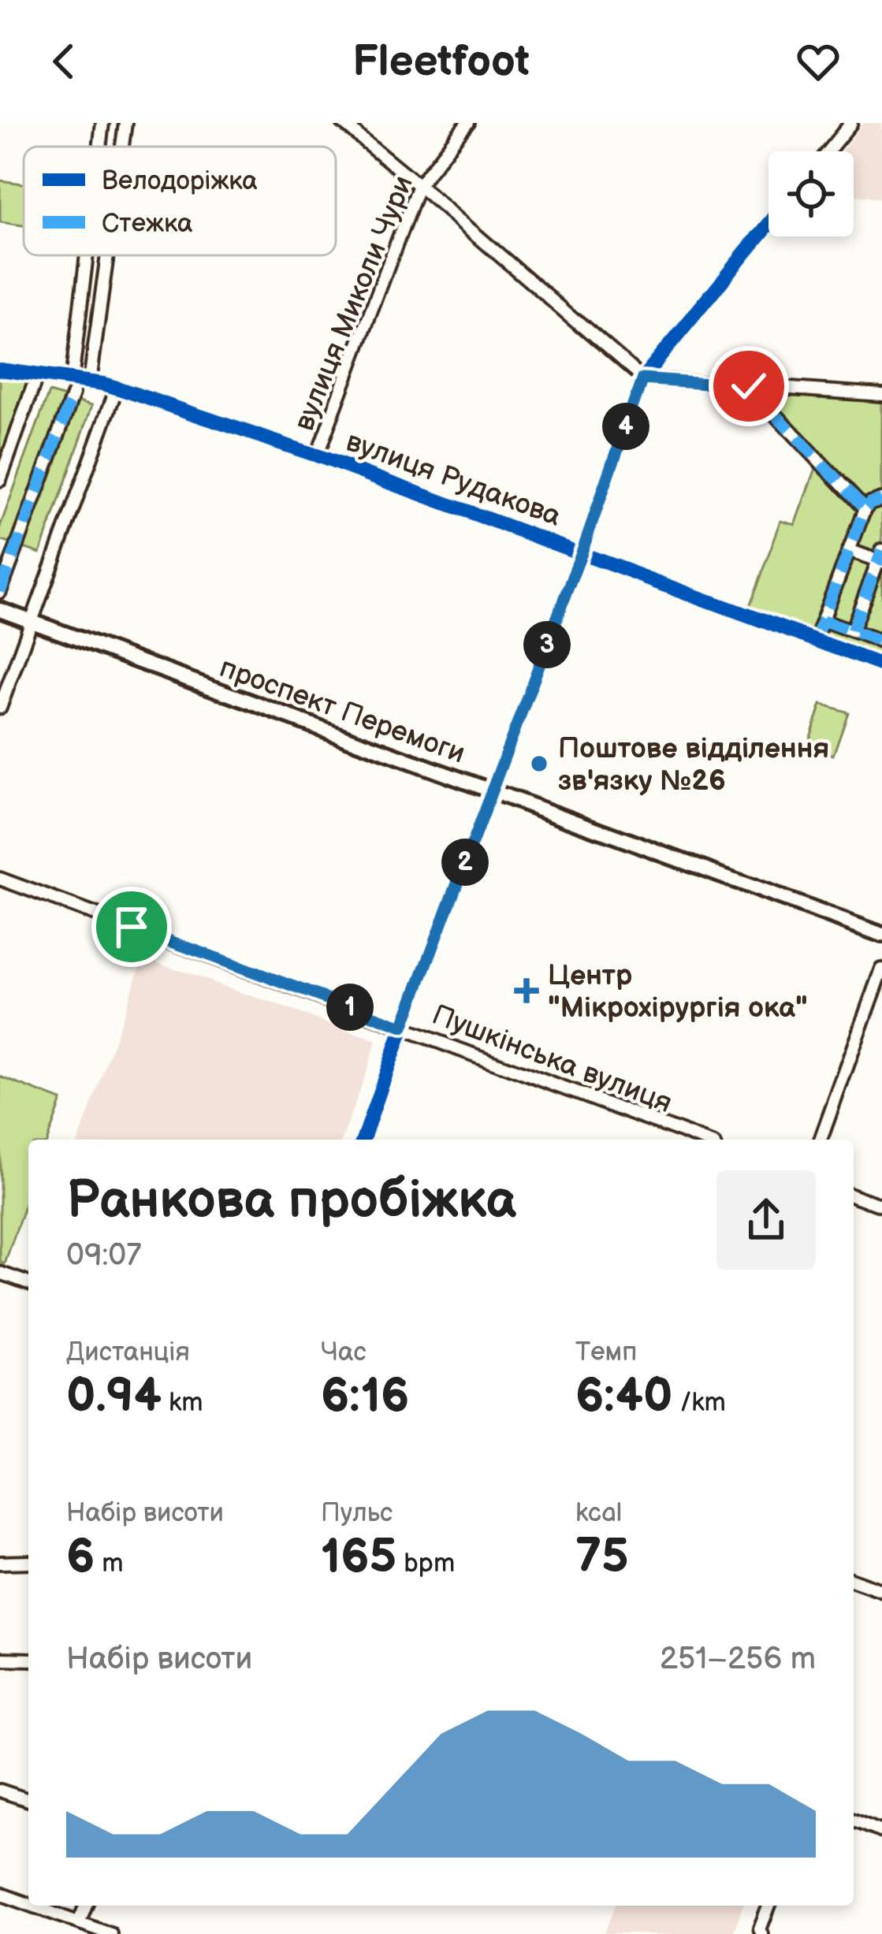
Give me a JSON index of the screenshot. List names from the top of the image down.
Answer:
{
  "streets": {
    "main road": ["проспект Перемоги"],
    "street": ["вулиця Миколи Чури", "вулиця Рудакова", "Пушкінська вулиця"]
  },
  "crossings": [
    ["вулиця Миколи Чури", "вулиця Рудакова"]
  ],
  "places": {
    "other": ["Поштове відділення зв'язку №26"],
    "health": ["Центр \"Мікрохірургія ока\""]
  },
  "legend": ["Велодоріжка", "Стежка"],
  "page": {
    "header": "Fleetfoot",
    "pins": [
      "4",
      "3",
      "2",
      "1"
    ],
    "heading": ["Ранкова пробіжка", "09:07"],
    "stats": [
      ["Дистанція", "0.94 km"],
      ["Час", "6:16"],
      ["Темп", "6:40 /km"],
      ["Набір висоти", "6 m"],
      ["Пульс", "165 bpm"],
      ["kcal", "75"]
    ],
    "chart": ["Набір висоти", "251–256 m"]
  }
}
